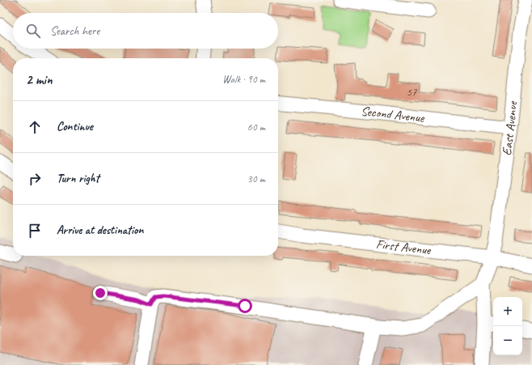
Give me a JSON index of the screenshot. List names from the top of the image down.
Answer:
{
  "streets": {
    "street": ["Second Avenue", "East Avenue", "First Avenue"]
  },
  "crossings": [
    ["Second Avenue", "East Avenue"],
    ["East Avenue", "First Avenue"]
  ],
  "house_numbers": ["57"],
  "page": {
    "search": "Search here",
    "heading": ["2 min", "Walk · 90 m"],
    "list": [
      ["Continue", "60 m"],
      ["Turn right", "30 m"],
      "Arrive at destination"
    ],
    "map_buttons": ["+", "−"]
  }
}
